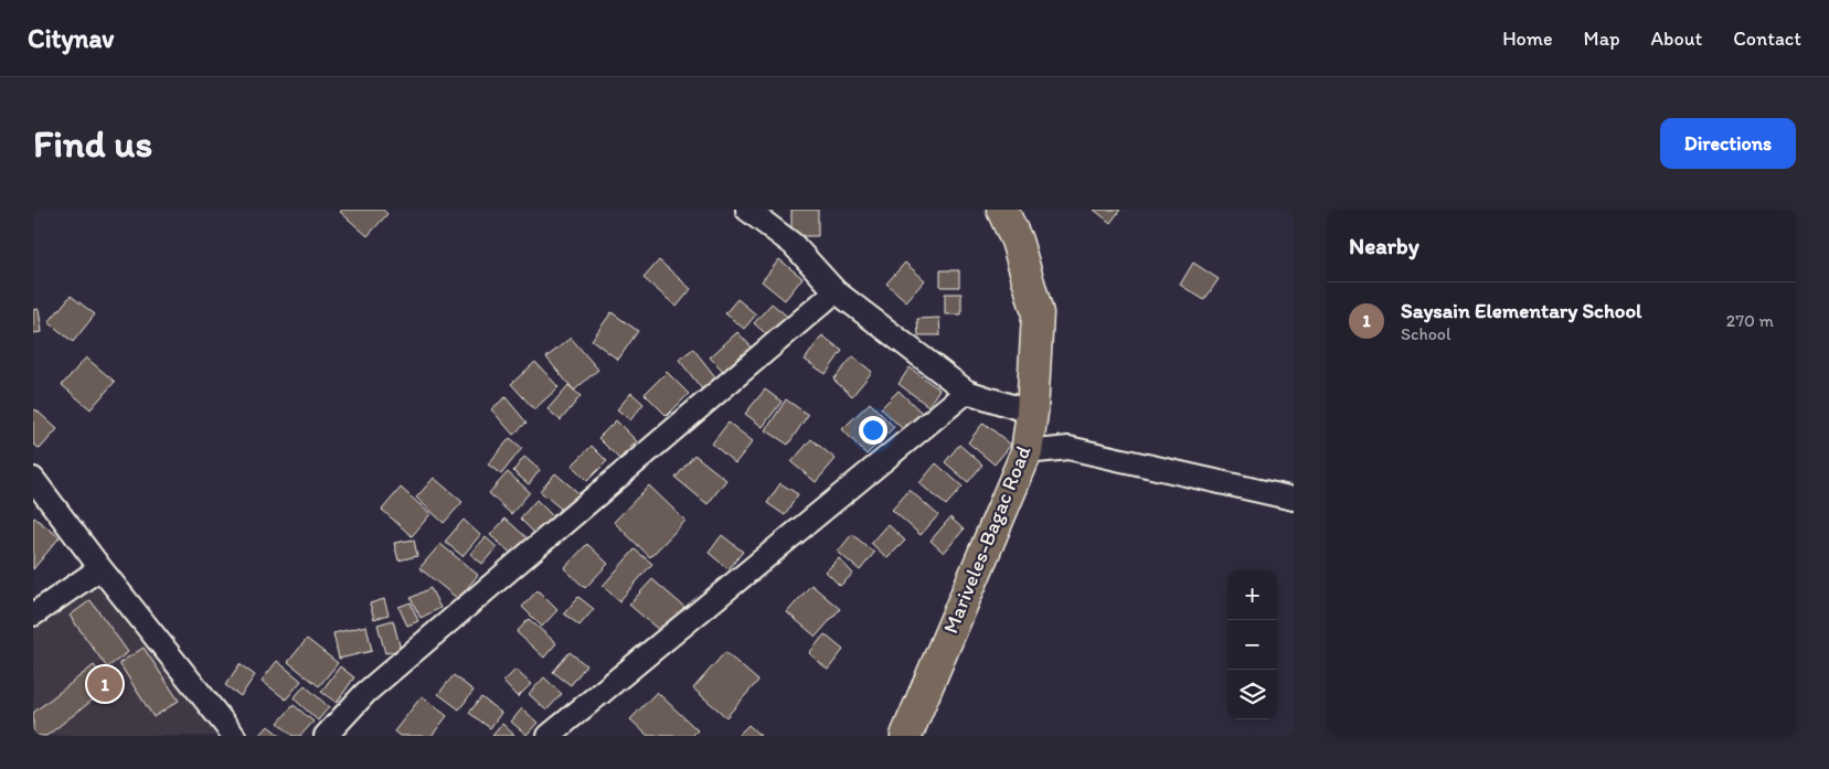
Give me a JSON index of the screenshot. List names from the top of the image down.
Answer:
{
  "streets": {
    "main road": ["Mariveles-Bagac Road"]
  },
  "page": {
    "header": "Citynav",
    "nav": [
      "Home",
      "Map",
      "About",
      "Contact"
    ],
    "buttons": "Directions",
    "title": "Find us",
    "heading": "Nearby",
    "list": [
      {
        "mark": "1",
        "name": "Saysain Elementary School",
        "note": "School",
        "value": "270 m"
      }
    ],
    "map_buttons": ["+", "−"],
    "pins": "1"
  }
}
